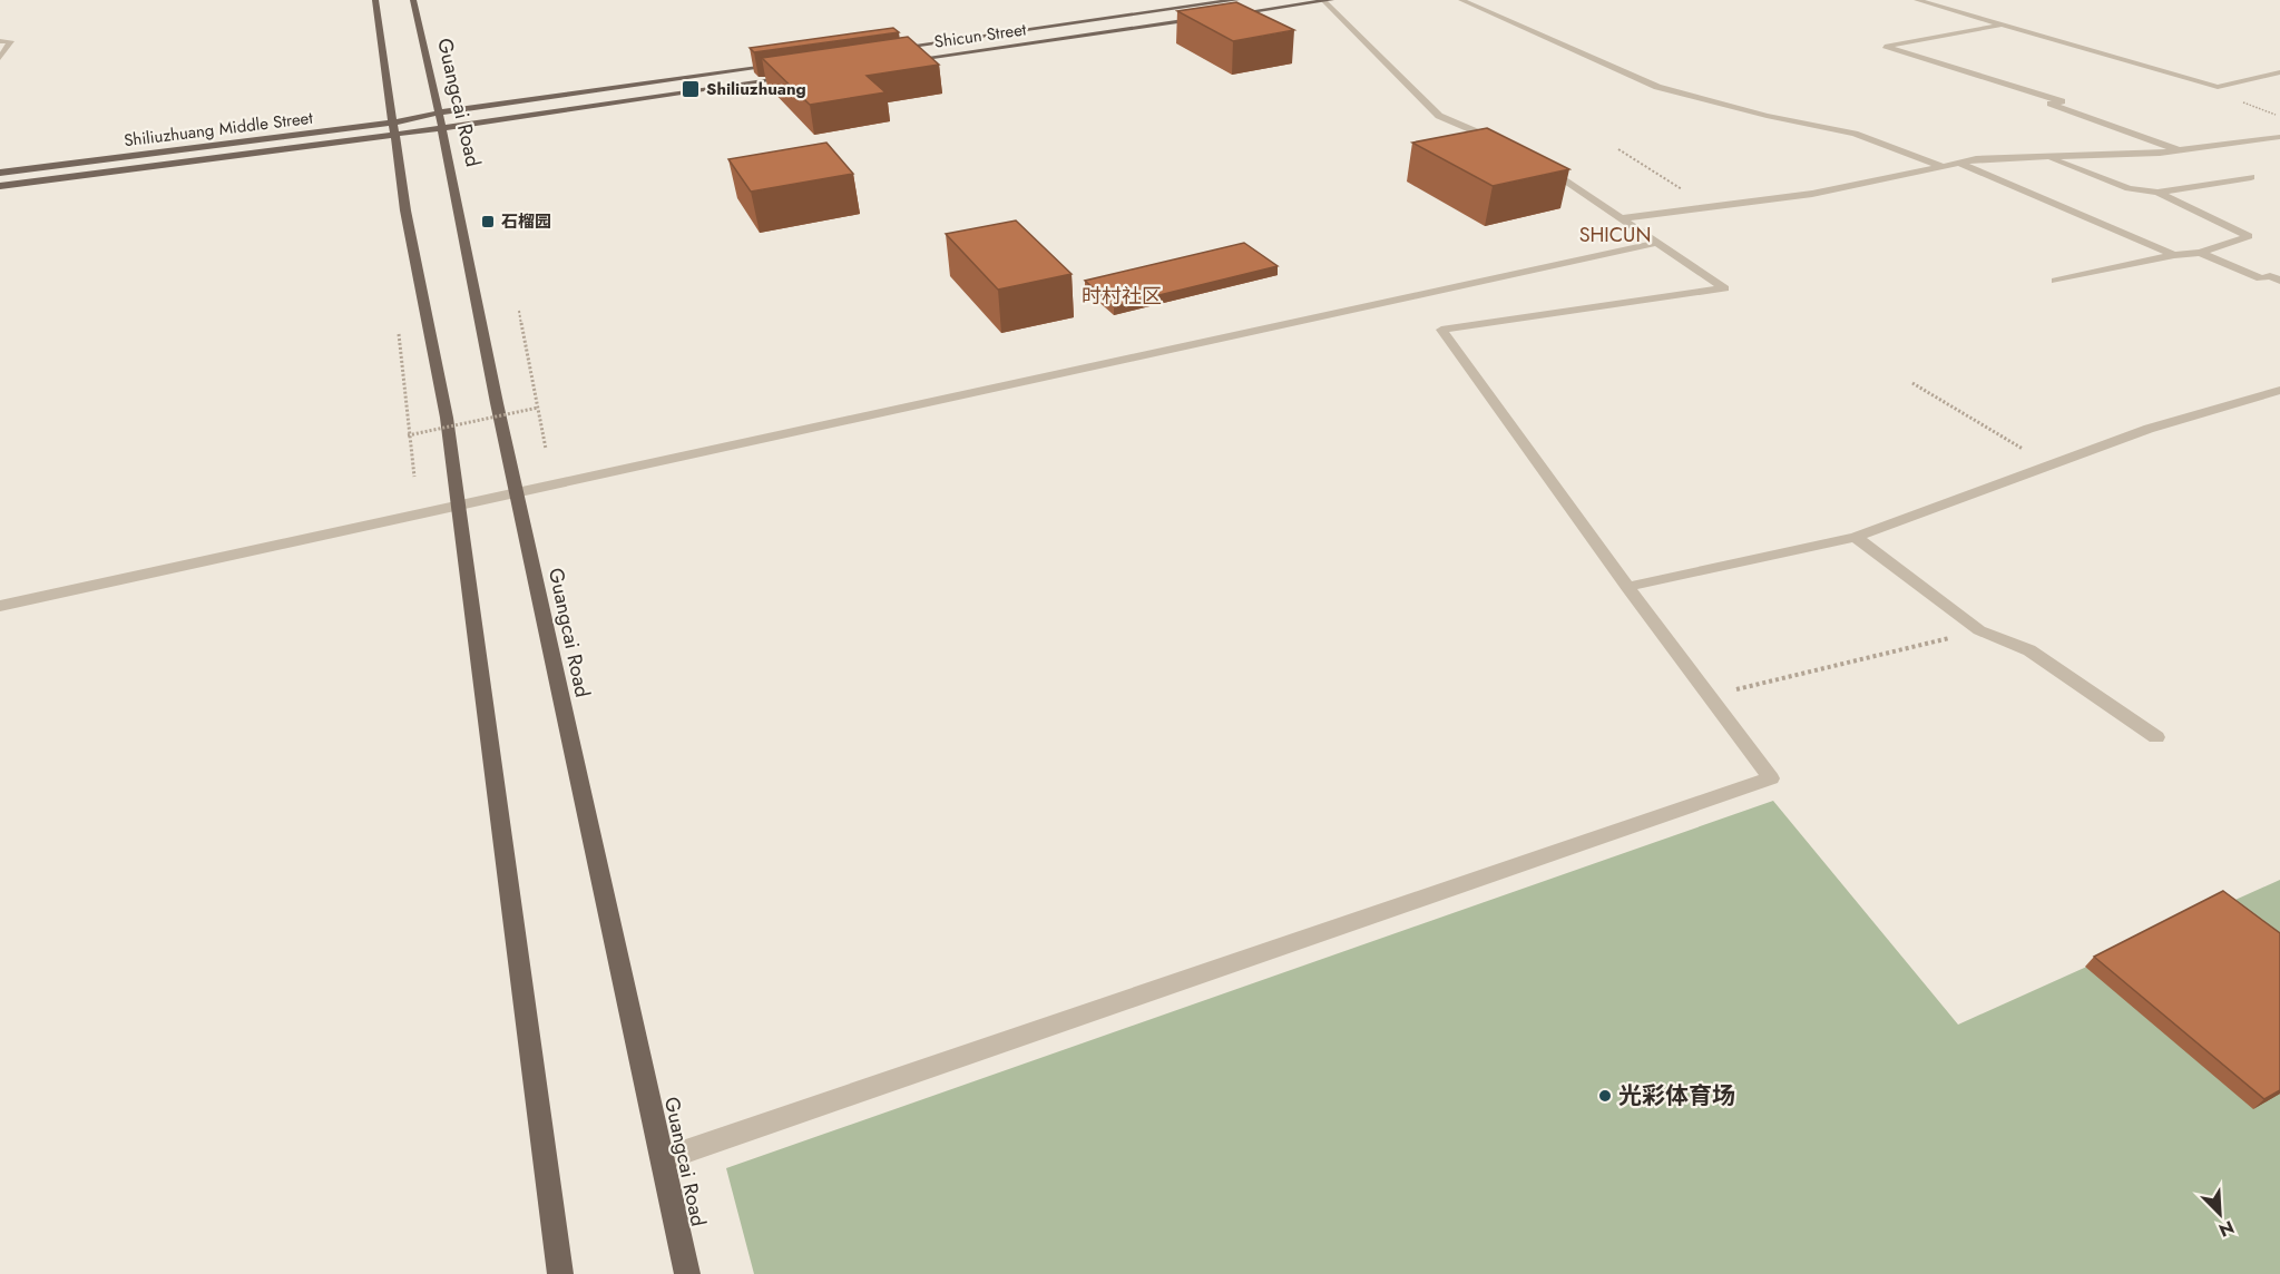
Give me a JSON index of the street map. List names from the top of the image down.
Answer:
{
  "streets": {
    "main road": ["Shicun Street", "Guangcai Road", "Shiliuzhuang Middle Street"]
  },
  "crossings": [
    ["Guangcai Road", "Shiliuzhuang Middle Street"]
  ],
  "districts": ["SHICUN", "时村社区"],
  "places": {
    "transit": ["Shiliuzhuang", "石榴园"],
    "other": ["光彩体育场"]
  },
  "north": "bottom right"
}
